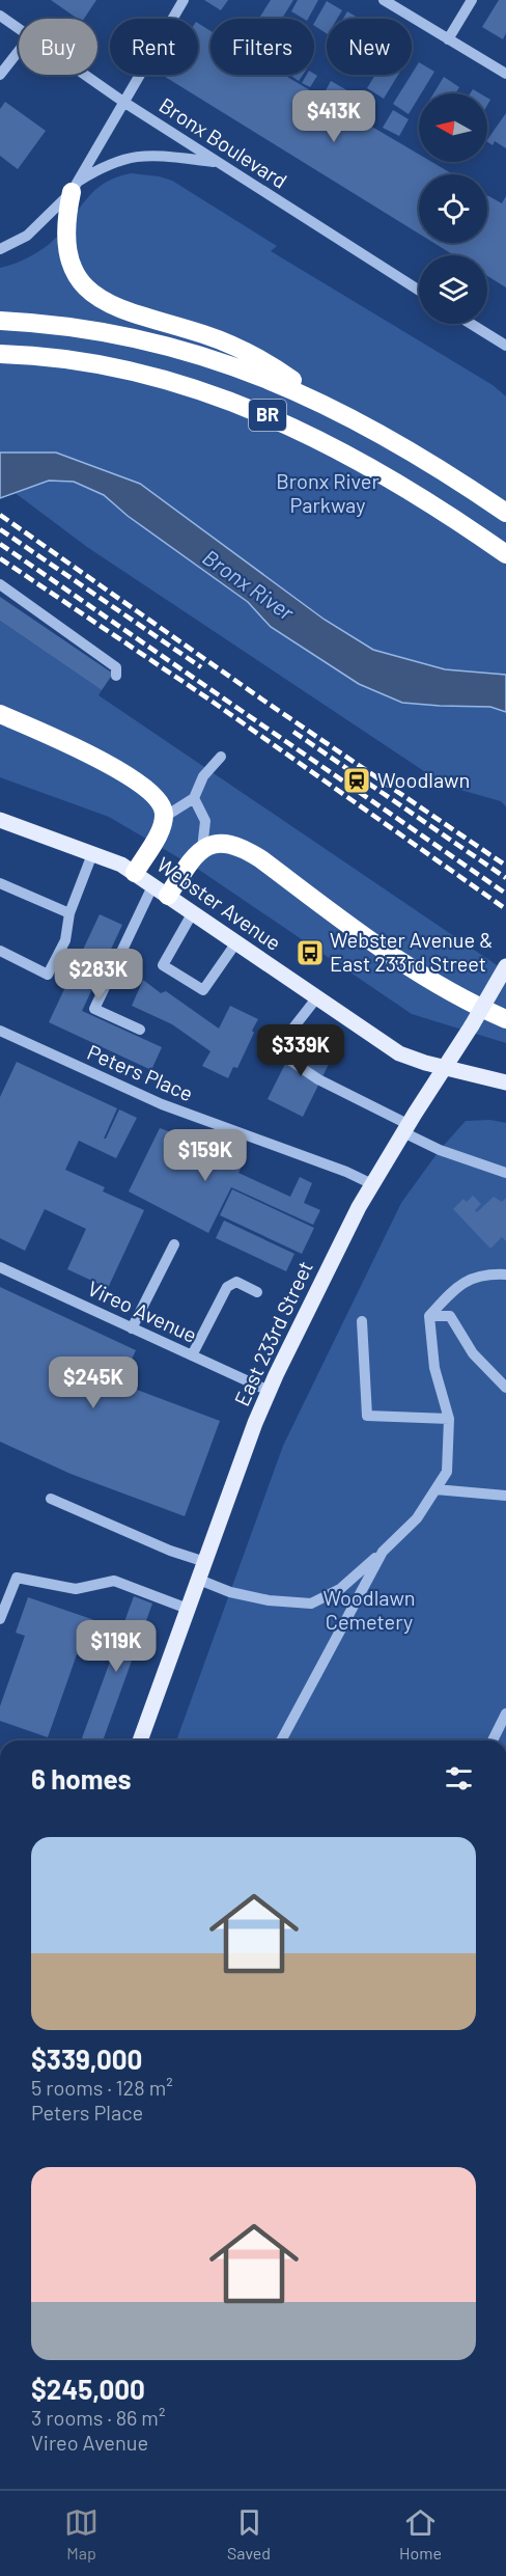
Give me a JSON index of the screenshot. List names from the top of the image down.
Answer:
{
  "streets": {
    "highway": ["BR"],
    "main road": ["Webster Avenue", "East 233rd Street"],
    "street": ["Bronx Boulevard", "Peters Place", "Vireo Avenue"]
  },
  "crossings": [
    ["Webster Avenue", "East 233rd Street"],
    ["Peters Place", "East 233rd Street"],
    ["Vireo Avenue", "East 233rd Street"]
  ],
  "water": ["Bronx River"],
  "parks": ["Bronx River Parkway", "Woodlawn Cemetery"],
  "places": {
    "station": ["Woodlawn"],
    "bus stop": ["Webster Avenue & East 233rd Street"]
  },
  "north": "left",
  "page": {
    "chip": [
      "Buy",
      "Rent",
      "Filters",
      "New"
    ],
    "price": [
      "$413K",
      "$283K",
      "$339K",
      "$159K",
      "$245K",
      "$119K"
    ],
    "heading": "6 homes",
    "list": [
      {
        "name": "$339,000",
        "note": "5 rooms · 128 m² · Peters Place"
      },
      {
        "name": "$245,000",
        "note": "3 rooms · 86 m² · Vireo Avenue"
      }
    ],
    "tabs": ["Map", "Saved", "Home"]
  }
}
